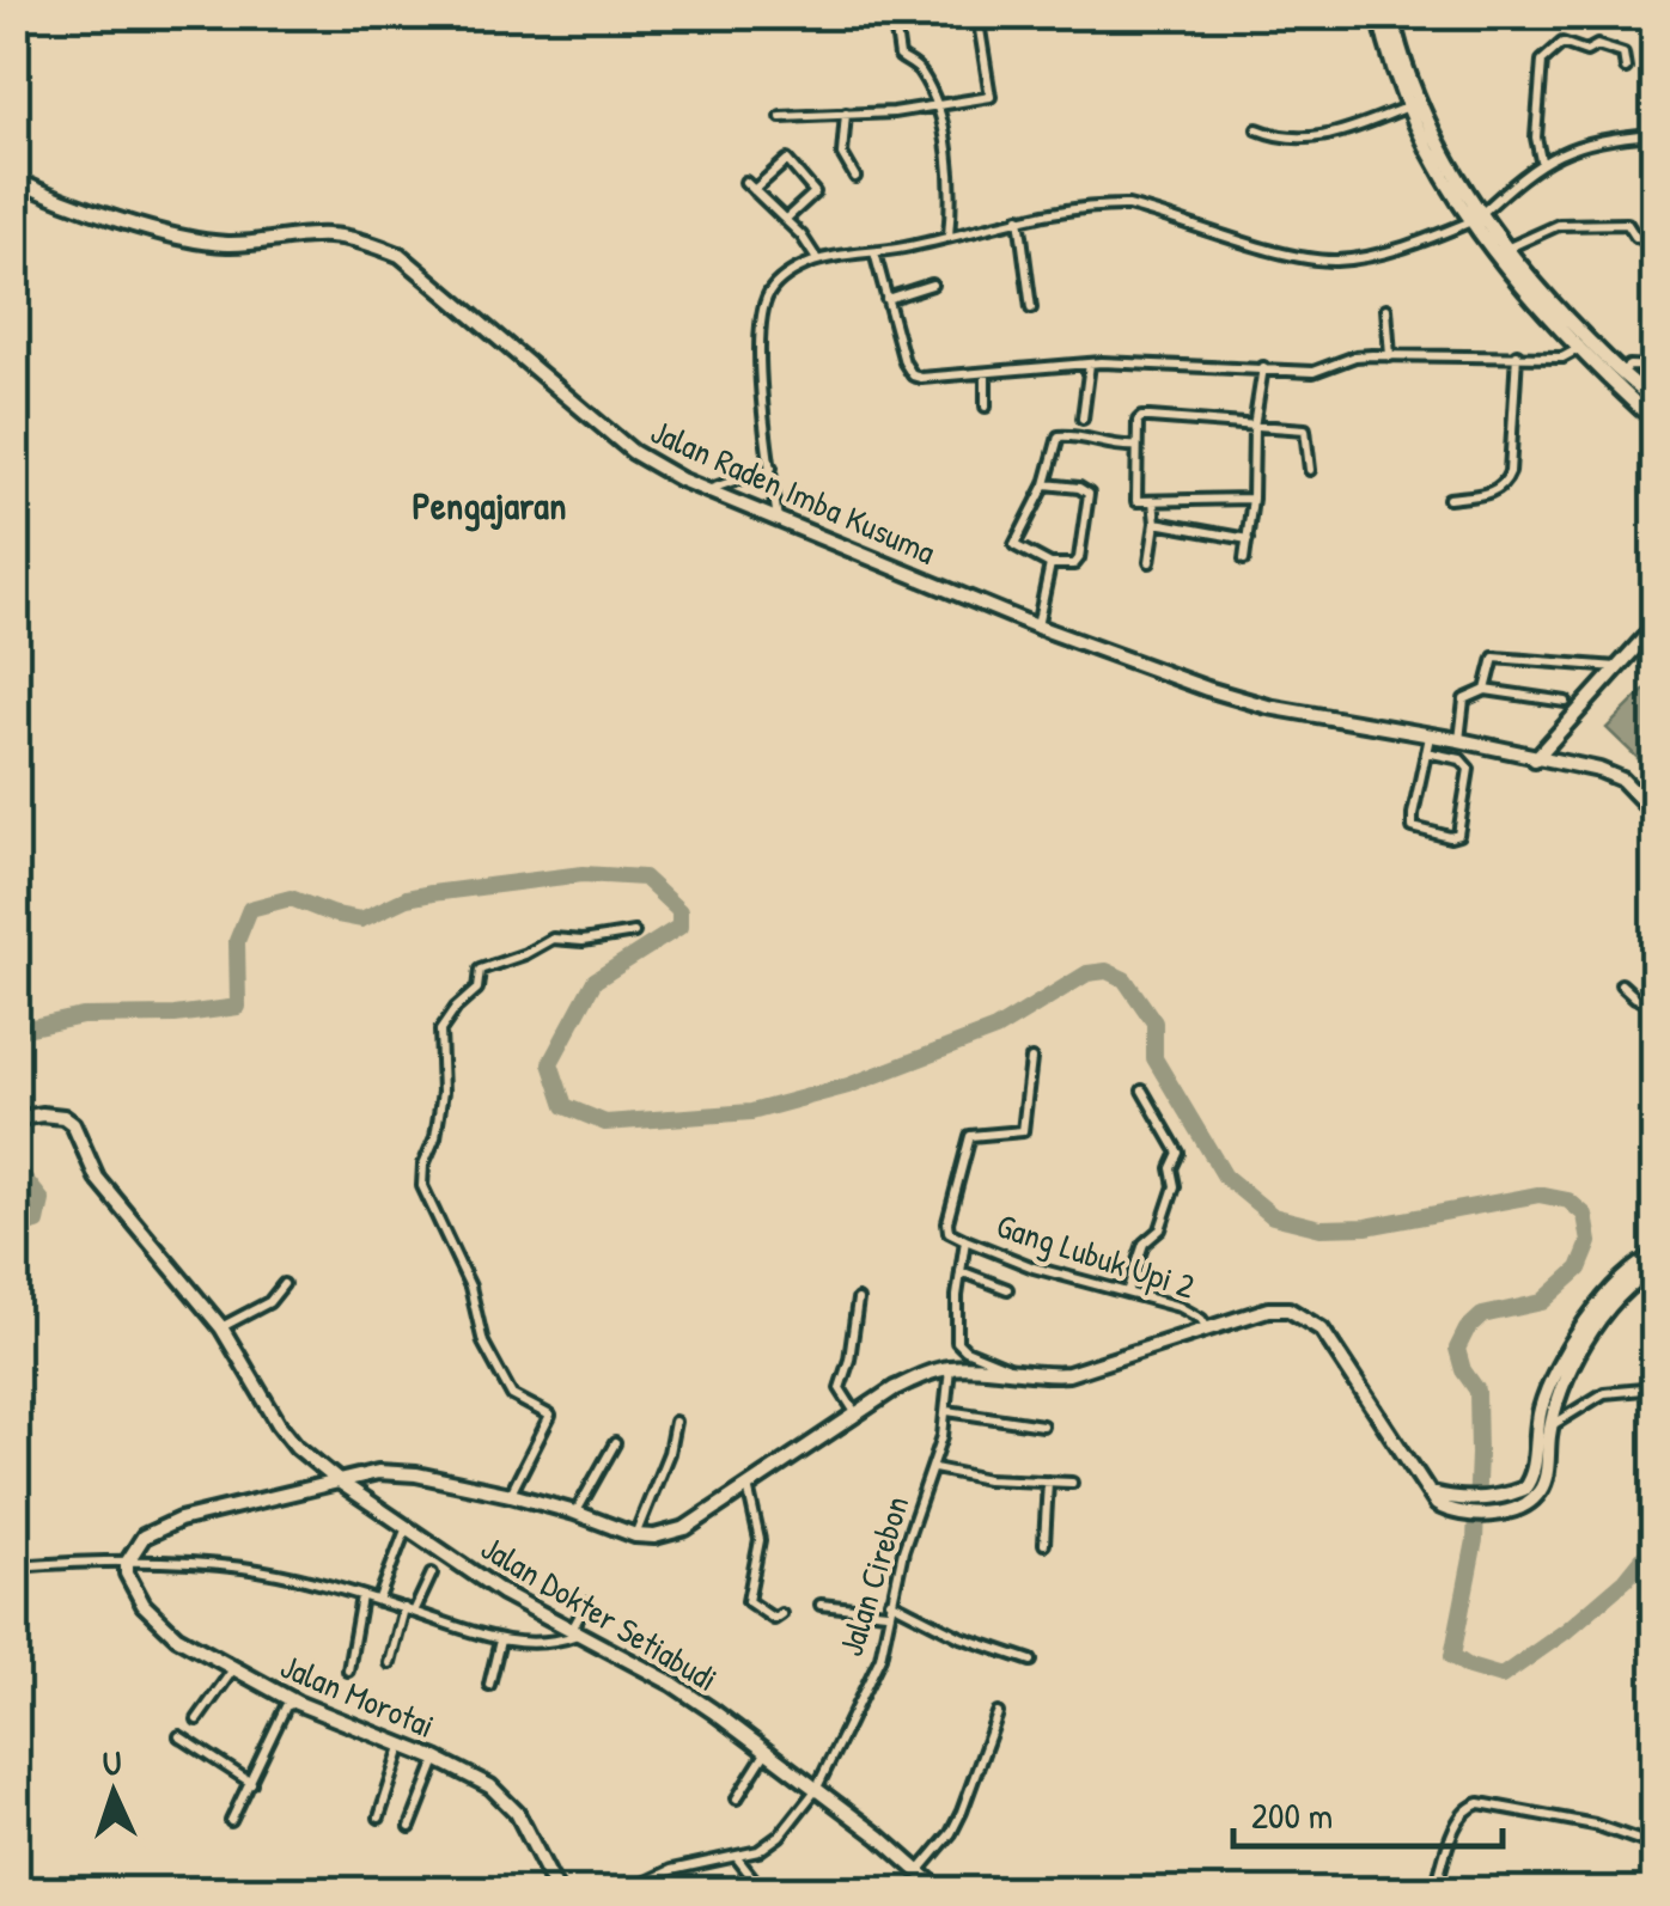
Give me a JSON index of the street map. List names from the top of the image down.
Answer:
{
  "streets": {
    "street": [
      "Jalan Raden Imba Kusuma",
      "Gang Lubuk Upi 2",
      "Jalan Cirebon",
      "Jalan Dokter Setiabudi",
      "Jalan Morotai"
    ]
  },
  "crossings": [
    ["Jalan Cirebon", "Jalan Dokter Setiabudi"]
  ],
  "districts": ["Pengajaran"],
  "scale_bar": "200 m",
  "north": "top"
}
